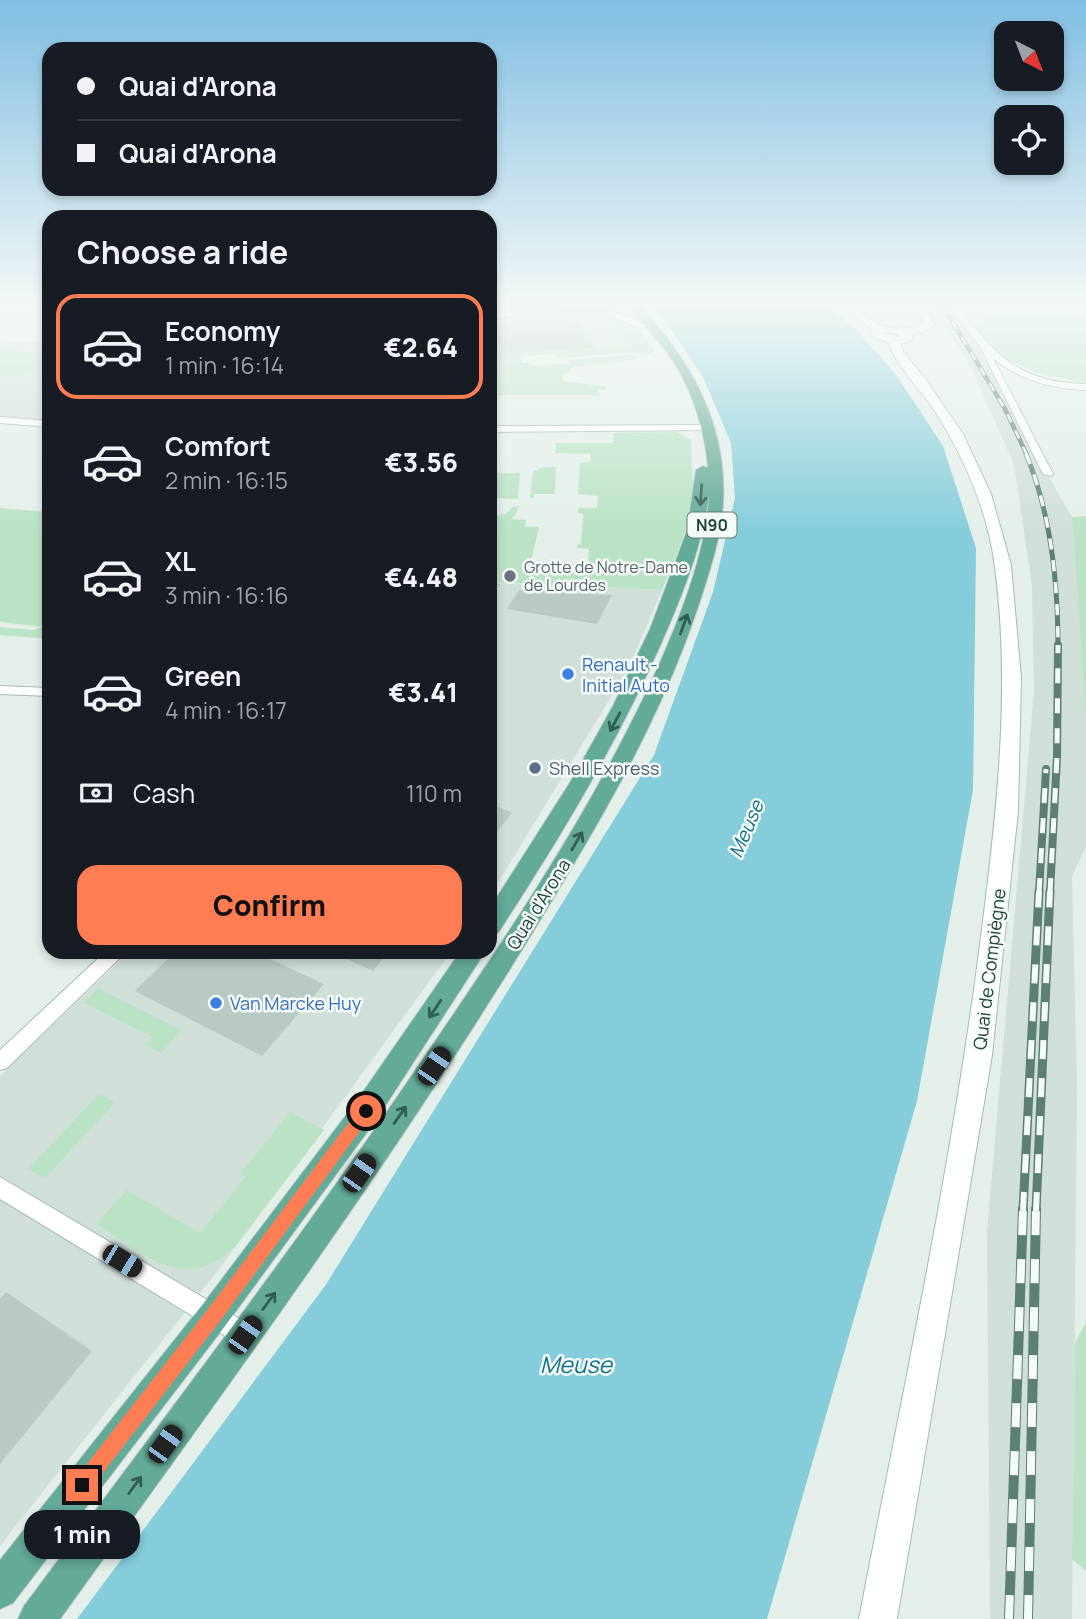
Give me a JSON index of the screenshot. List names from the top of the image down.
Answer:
{
  "streets": {
    "main road": ["N90", "Quai d'Arona", "Quai de Compiègne"]
  },
  "water": ["Meuse"],
  "places": [
    "Grotte de Notre-Dame de Lourdes",
    "Renault - Initial Auto",
    "Shell Express",
    "Van Marcke Huy"
  ],
  "north": "bottom right",
  "page": {
    "banner": ["Quai d'Arona", "Quai d'Arona"],
    "heading": "Choose a ride",
    "list": [
      {
        "name": "Economy",
        "note": "1 min · 16:14",
        "value": "€2.64"
      },
      {
        "name": "Comfort",
        "note": "2 min · 16:15",
        "value": "€3.56"
      },
      {
        "name": "XL",
        "note": "3 min · 16:16",
        "value": "€4.48"
      },
      {
        "name": "Green",
        "note": "4 min · 16:17",
        "value": "€3.41"
      }
    ],
    "pay": ["Cash", "110 m"],
    "buttons": "Confirm",
    "bubble": "1 min"
  }
}
